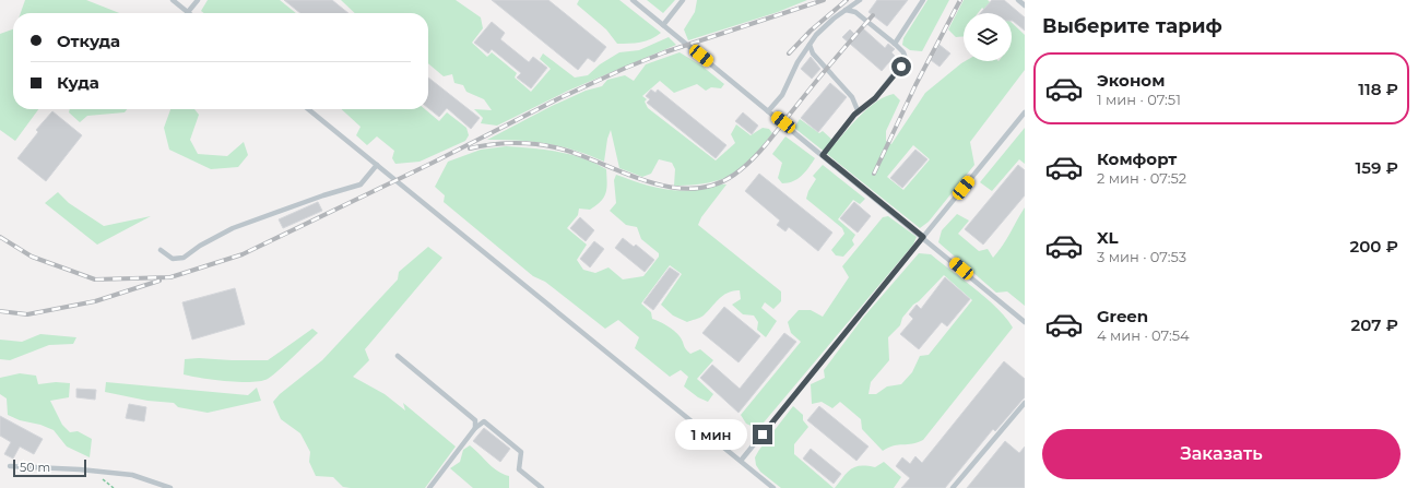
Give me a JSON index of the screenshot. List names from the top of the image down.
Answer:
{
  "scale_bar": "50 m",
  "page": {
    "heading": "Выберите тариф",
    "banner": ["Откуда", "Куда"],
    "list": [
      {
        "name": "Эконом",
        "note": "1 мин · 07:51",
        "value": "118 ₽"
      },
      {
        "name": "Комфорт",
        "note": "2 мин · 07:52",
        "value": "159 ₽"
      },
      {
        "name": "XL",
        "note": "3 мин · 07:53",
        "value": "200 ₽"
      },
      {
        "name": "Green",
        "note": "4 мин · 07:54",
        "value": "207 ₽"
      }
    ],
    "bubble": "1 мин",
    "buttons": "Заказать",
    "scale": "50 m"
  }
}
